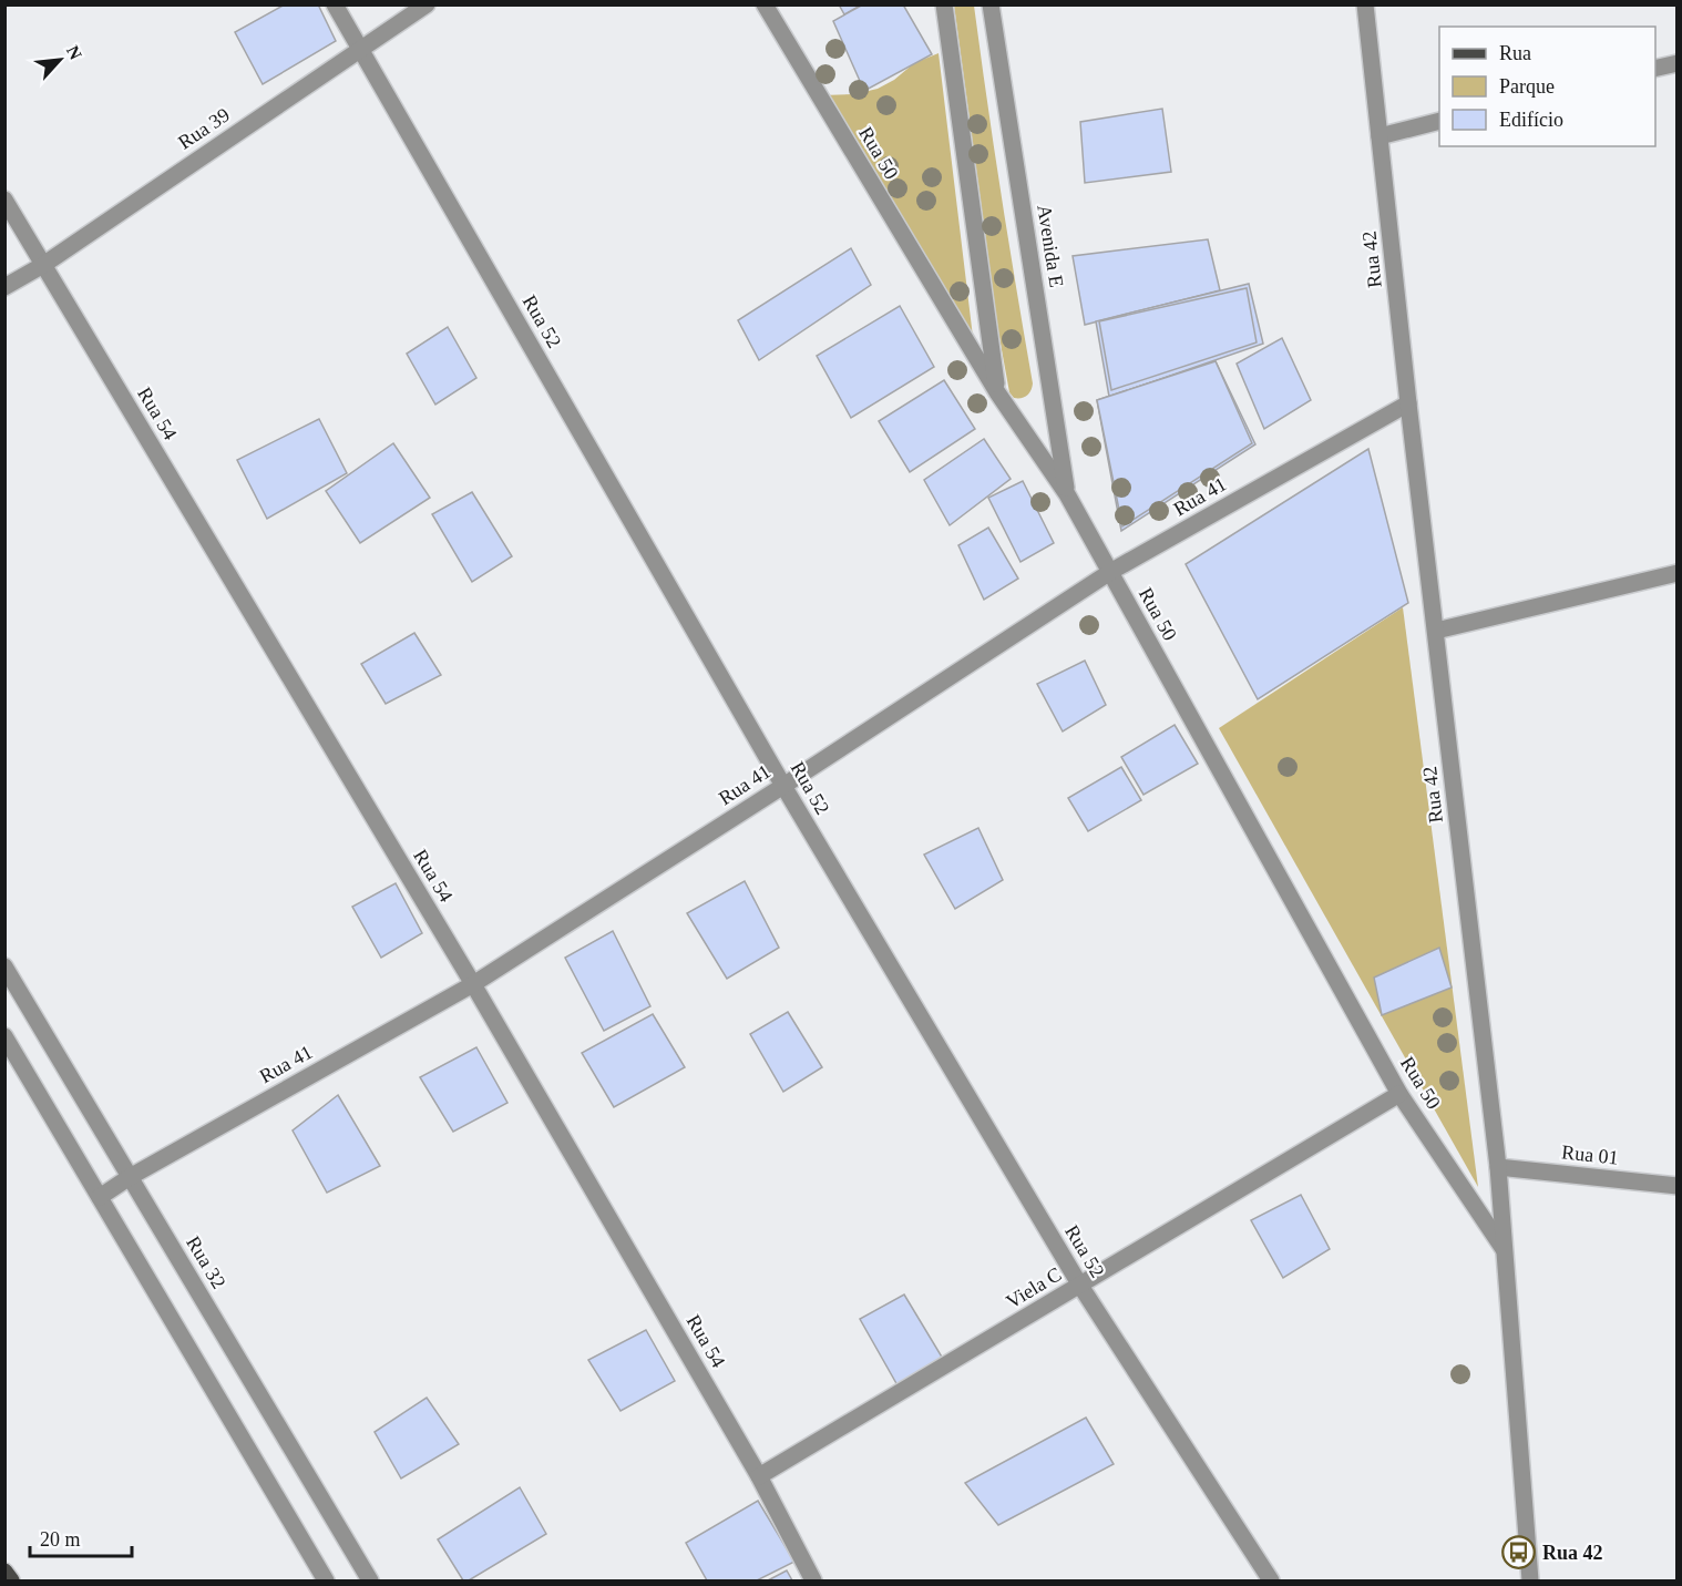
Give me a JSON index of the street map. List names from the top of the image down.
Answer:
{
  "streets": {
    "street": [
      "Rua 39",
      "Rua 50",
      "Avenida E",
      "Rua 42",
      "Rua 52",
      "Rua 54",
      "Rua 41",
      "Rua 01",
      "Rua 32",
      "Viela C"
    ]
  },
  "crossings": [
    ["Rua 39", "Rua 52"],
    ["Rua 39", "Rua 54"],
    ["Rua 50", "Avenida E"],
    ["Rua 50", "Rua 42"],
    ["Rua 50", "Rua 41"],
    ["Rua 50", "Viela C"],
    ["Rua 42", "Rua 41"],
    ["Rua 42", "Rua 01"],
    ["Rua 52", "Rua 41"],
    ["Rua 52", "Viela C"],
    ["Rua 54", "Rua 41"],
    ["Rua 54", "Viela C"],
    ["Rua 41", "Rua 32"]
  ],
  "places": {
    "bus stop": ["Rua 42"]
  },
  "legend": ["Rua", "Parque", "Edifício"],
  "scale_bar": "20 m",
  "north": "top right"
}
